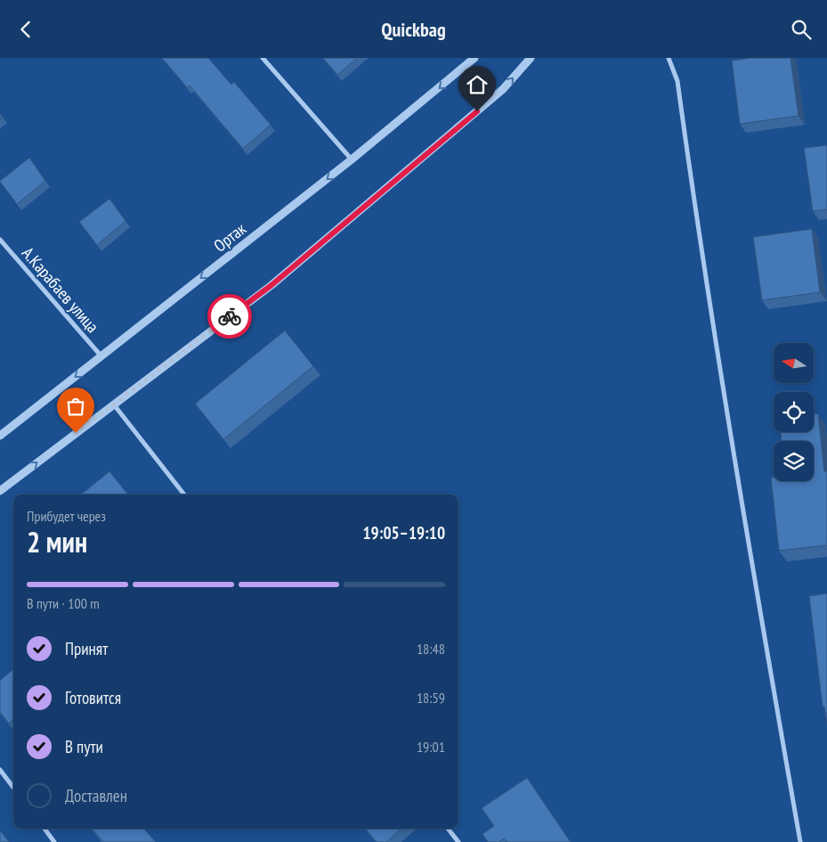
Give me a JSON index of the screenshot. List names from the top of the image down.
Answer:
{
  "streets": {
    "street": ["Ортак", "А.Карабаев улица"]
  },
  "crossings": [
    ["Ортак", "А.Карабаев улица"]
  ],
  "north": "left",
  "page": {
    "header": "Quickbag",
    "heading": ["2 мин", "Прибудет через", "19:05–19:10"],
    "bar": "В пути · 100 m",
    "list": [
      ["Принят", "18:48"],
      ["Готовится", "18:59"],
      ["В пути", "19:01"],
      "Доставлен"
    ]
  }
}
